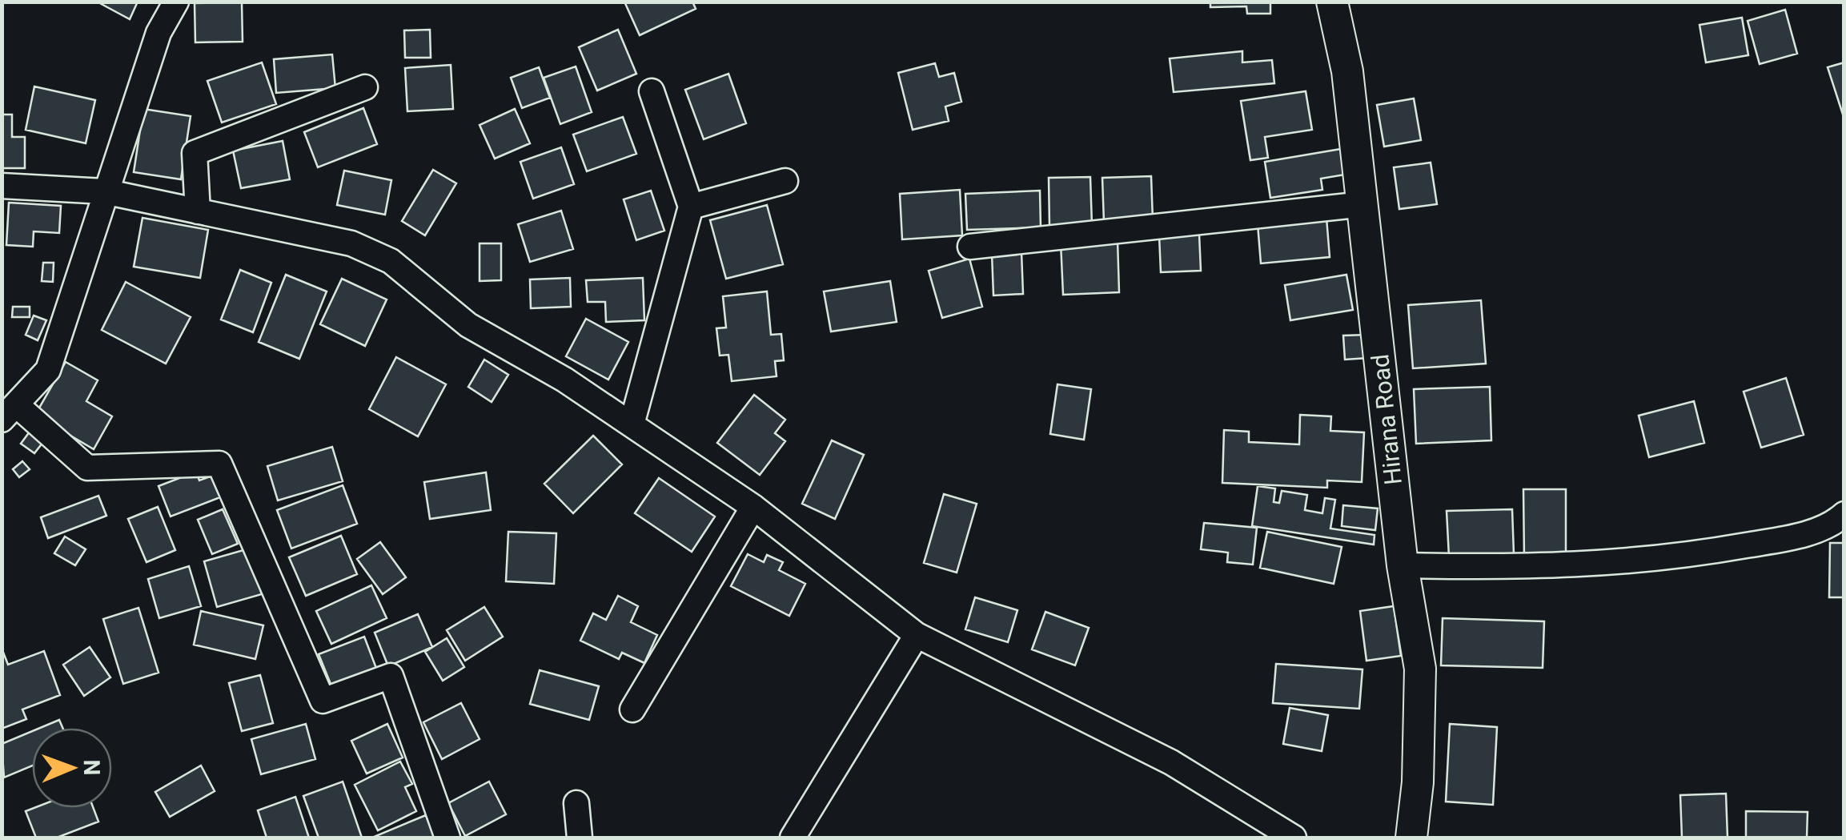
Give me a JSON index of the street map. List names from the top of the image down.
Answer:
{
  "streets": {
    "street": ["Hirana Road"]
  },
  "north": "right"
}
